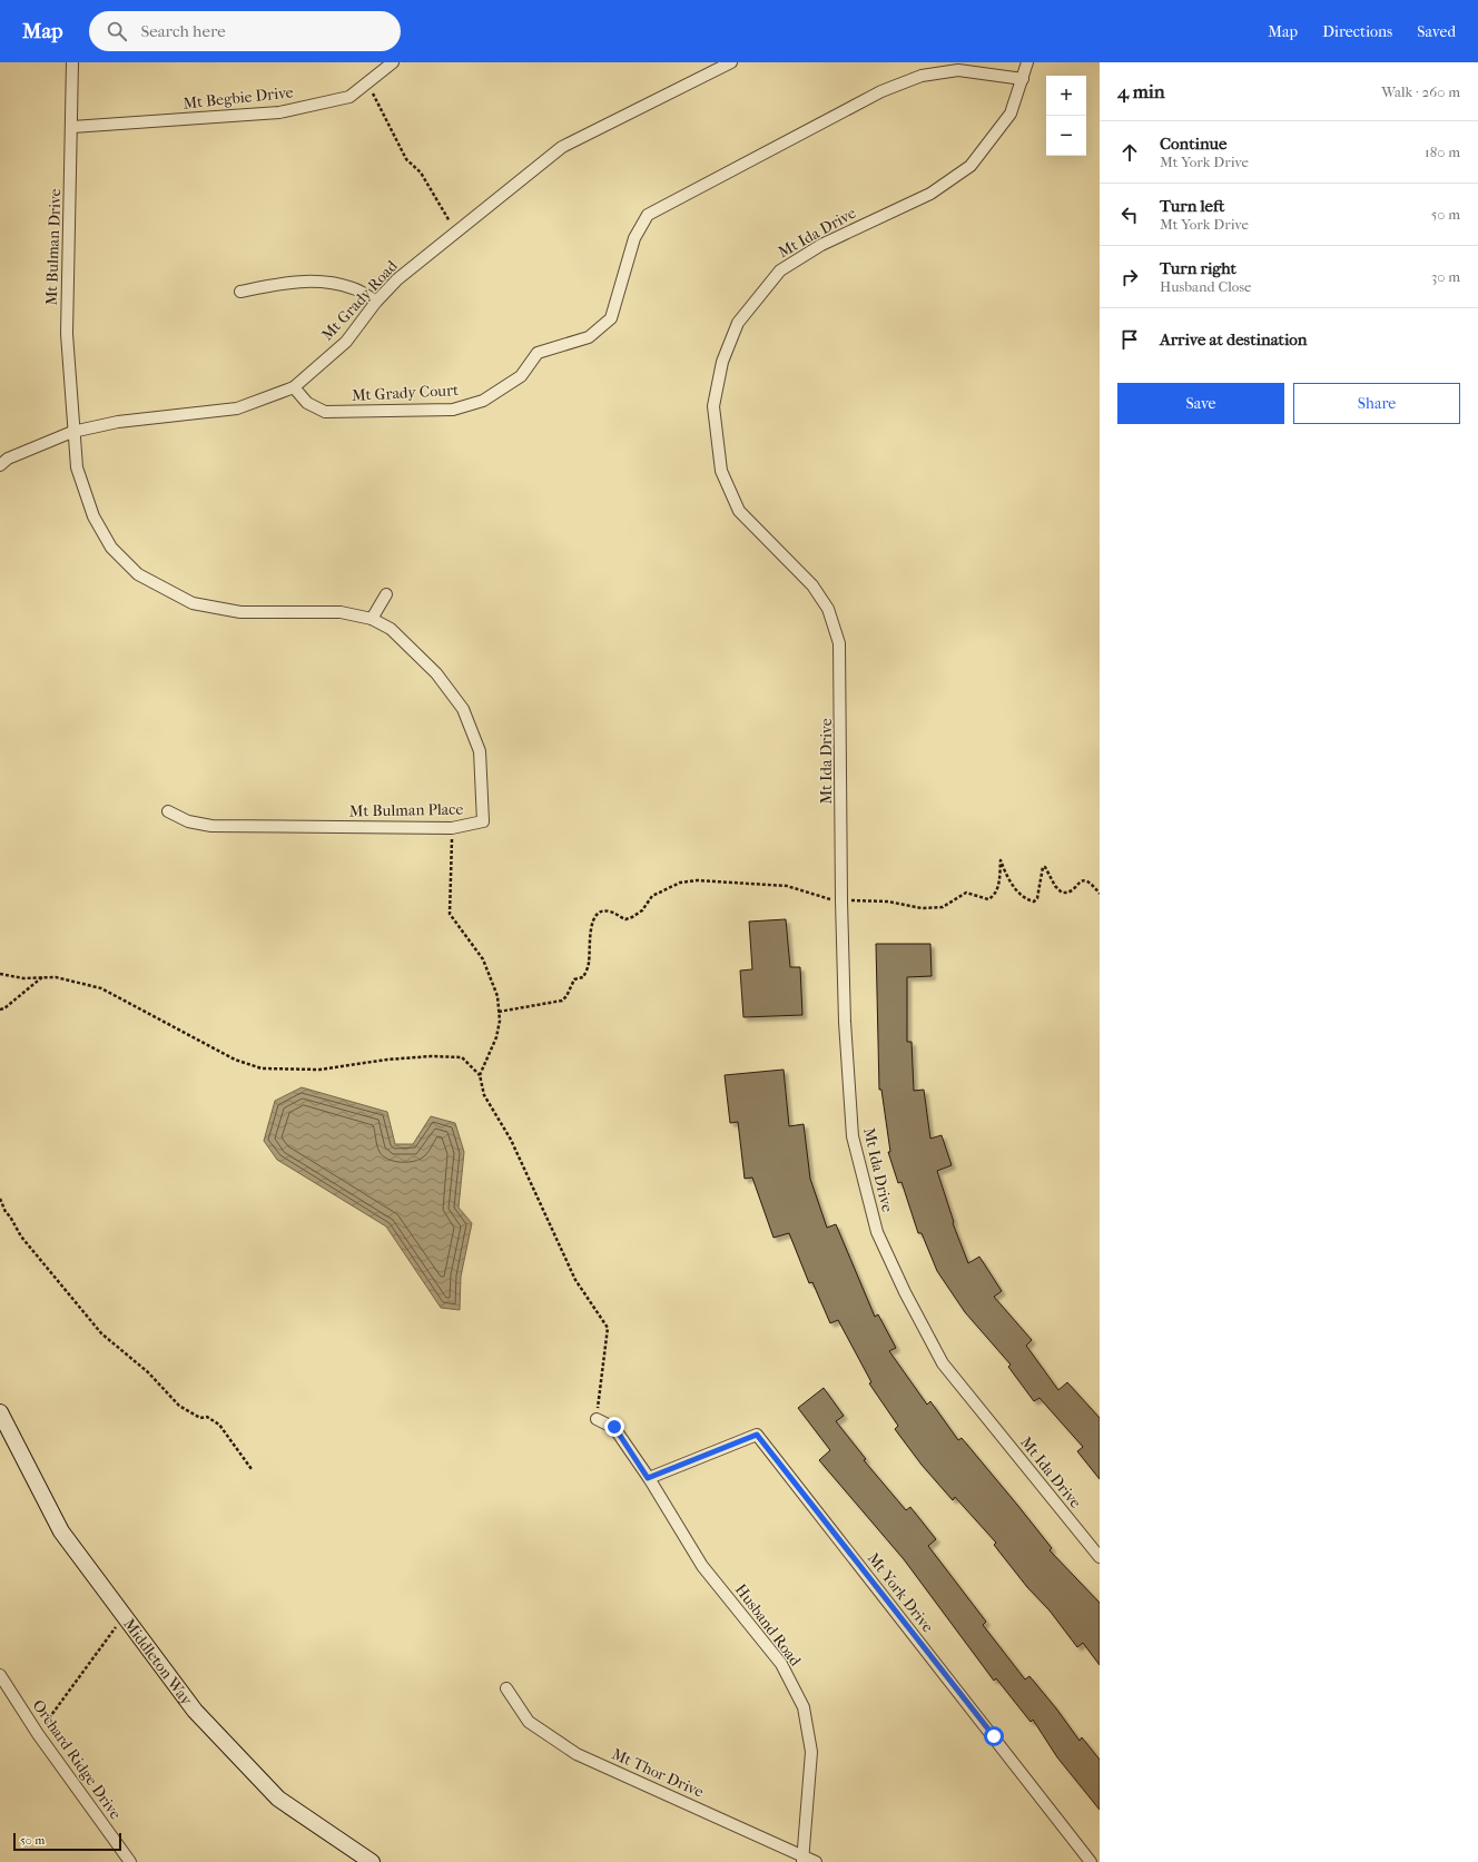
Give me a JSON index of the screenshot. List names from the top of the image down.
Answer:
{
  "streets": {
    "street": [
      "Mt Begbie Drive",
      "Mt Ida Drive",
      "Mt Bulman Drive",
      "Mt Grady Road",
      "Mt Grady Court",
      "Mt Bulman Place",
      "Mt York Drive",
      "Husband Road",
      "Middleton Way",
      "Orchard Ridge Drive",
      "Mt Thor Drive"
    ]
  },
  "crossings": [
    ["Mt Begbie Drive", "Mt Bulman Drive"],
    ["Mt Ida Drive", "Mt Grady Court"],
    ["Mt Bulman Drive", "Mt Grady Road"],
    ["Mt Bulman Drive", "Mt Bulman Place"],
    ["Mt Grady Road", "Mt Grady Court"],
    ["Mt Grady Road", "Mt Bulman Place"],
    ["Mt York Drive", "Husband Road"],
    ["Husband Road", "Mt Thor Drive"]
  ],
  "scale_bar": "50 m",
  "page": {
    "header": "Map",
    "search": "Search here",
    "nav": ["Map", "Directions", "Saved"],
    "heading": ["4 min", "Walk · 260 m"],
    "map_buttons": ["+", "−"],
    "list": [
      ["Continue", "Mt York Drive", "180 m"],
      ["Turn left", "Mt York Drive", "50 m"],
      ["Turn right", "Husband Close", "30 m"],
      "Arrive at destination"
    ],
    "buttons": ["Save", "Share"],
    "scale": "50 m"
  }
}
